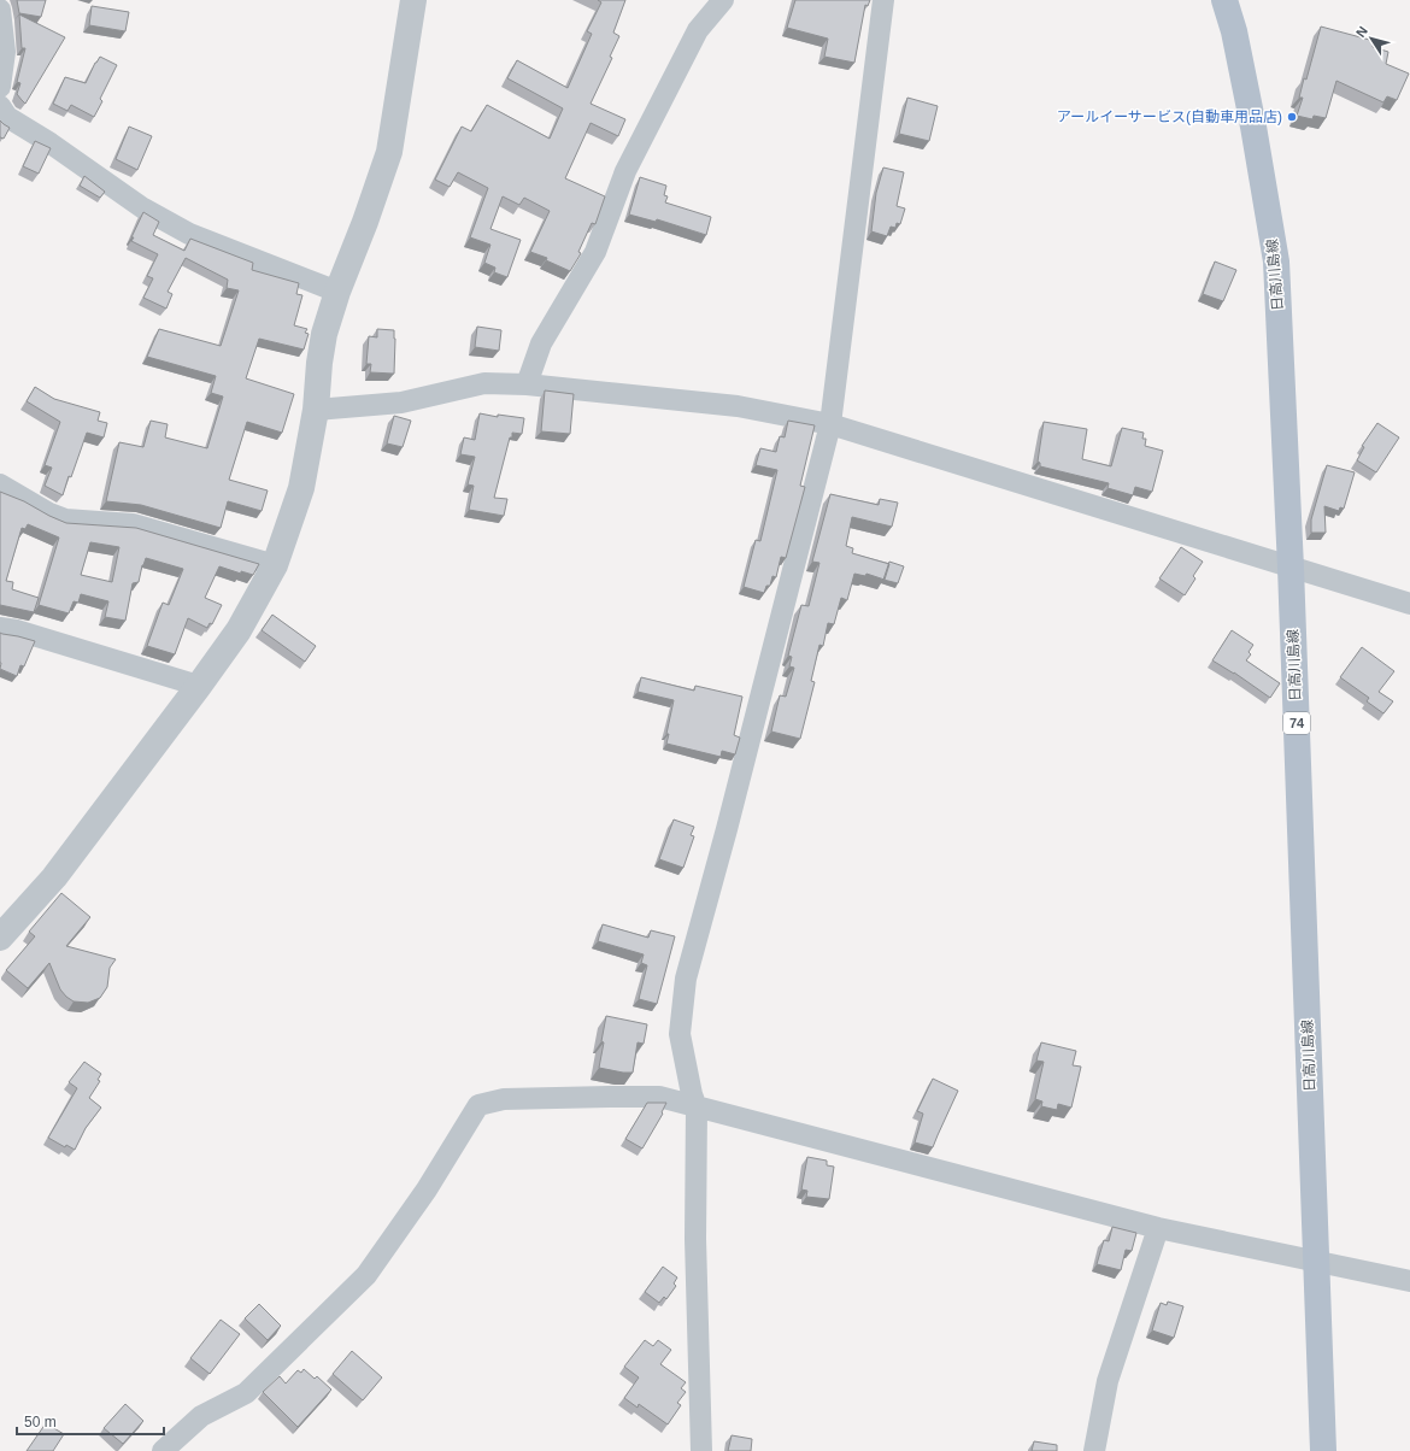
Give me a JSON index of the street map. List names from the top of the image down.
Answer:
{
  "streets": {
    "main road": ["日高川島線", "74"]
  },
  "places": ["アールイーサービス(自動車用品店)"],
  "scale_bar": "50 m",
  "north": "top left"
}
